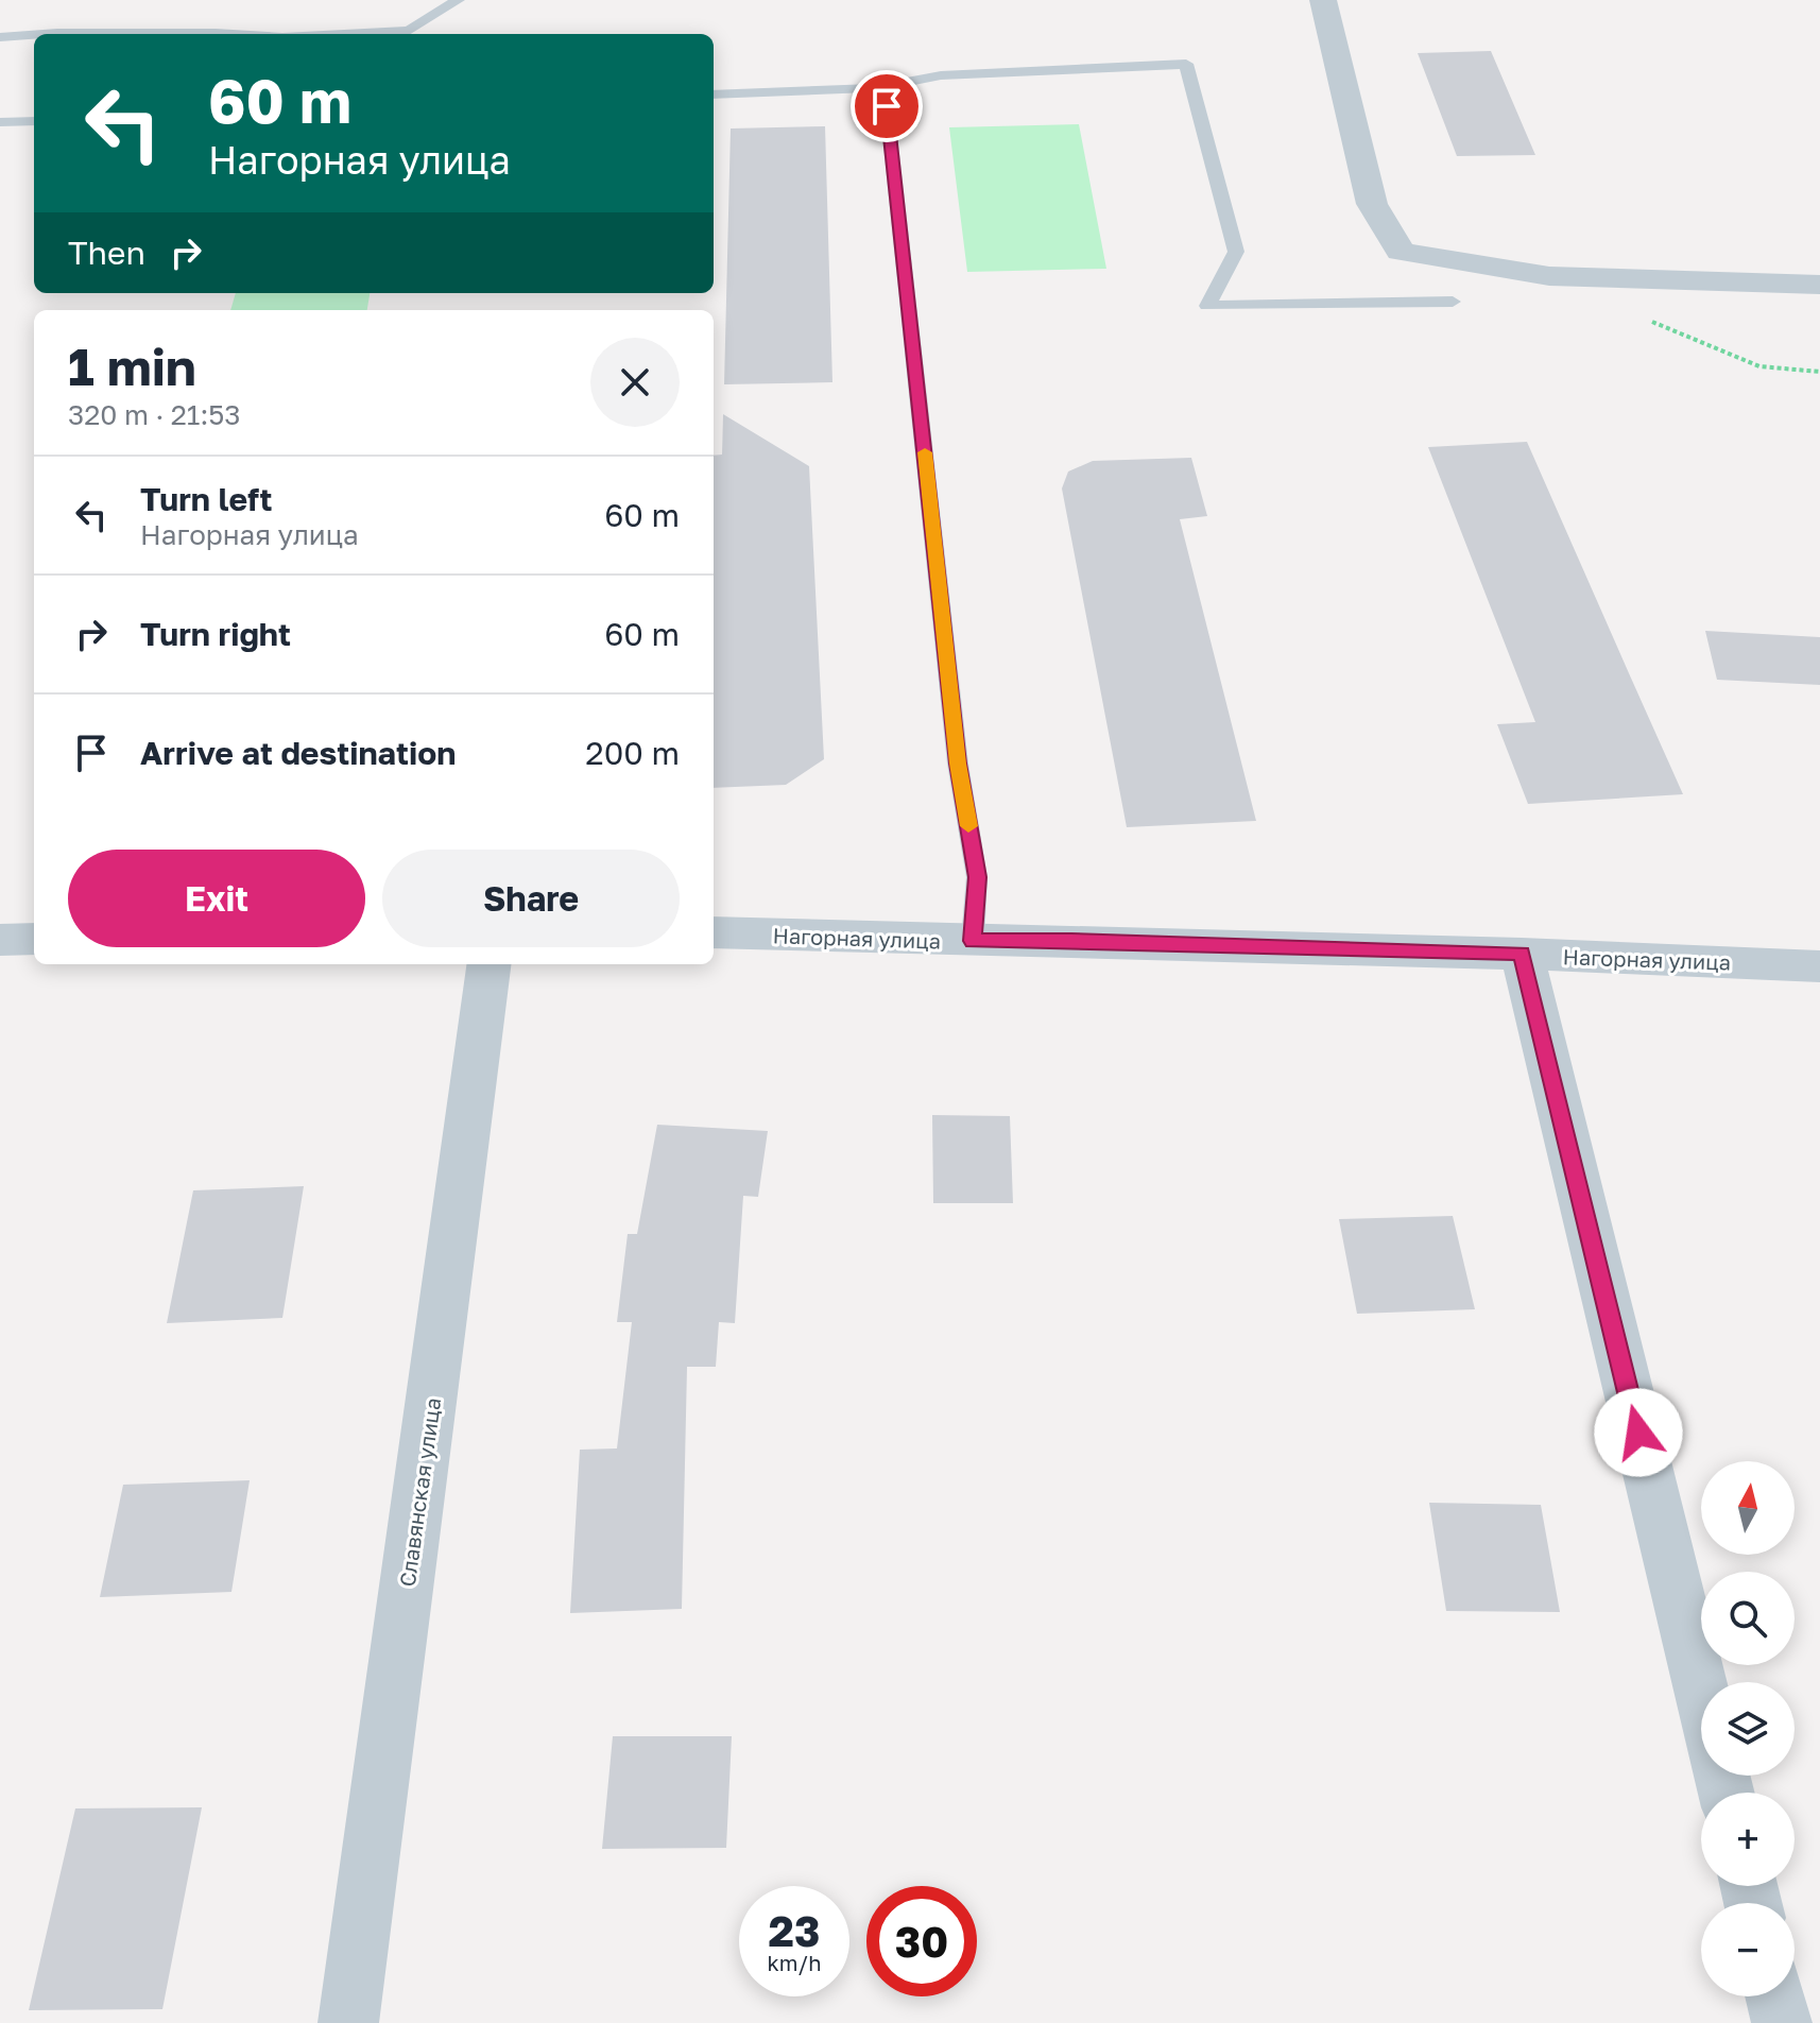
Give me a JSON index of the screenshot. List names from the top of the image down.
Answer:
{
  "streets": {
    "street": ["Нагорная улица", "Славянская улица"]
  },
  "north": "top",
  "page": {
    "turn": ["60 m", "Нагорная улица"],
    "then": "Then",
    "heading": ["1 min", "320 m · 21:53"],
    "list": [
      {
        "name": "Turn left",
        "note": "Нагорная улица",
        "value": "60 m"
      },
      {
        "name": "Turn right",
        "value": "60 m"
      },
      {
        "name": "Arrive at destination",
        "value": "200 m"
      }
    ],
    "buttons": ["Exit", "Share"],
    "map_buttons": ["+", "−"],
    "speed": "23 km/h",
    "limit": "30"
  }
}
